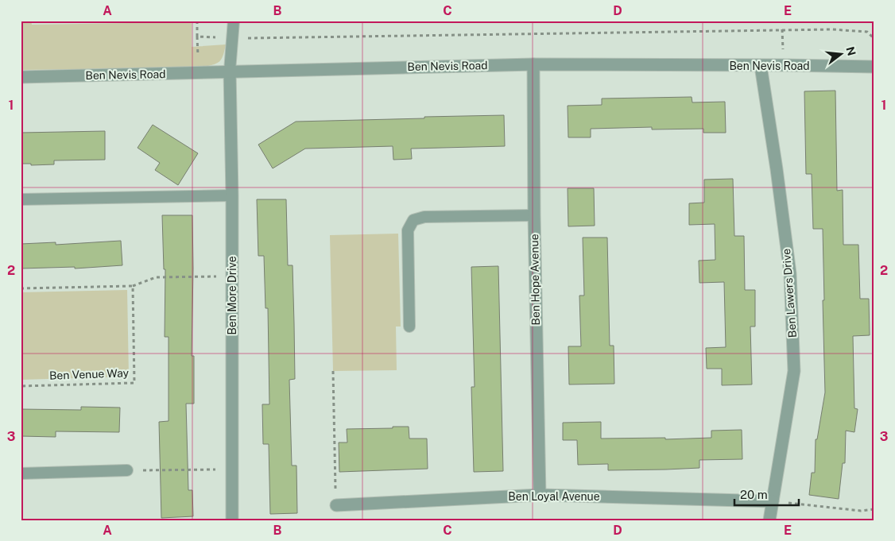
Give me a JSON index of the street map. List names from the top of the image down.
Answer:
{
  "streets": {
    "street": [
      "Ben Nevis Road",
      "Ben Hope Avenue",
      "Ben Lawers Drive",
      "Ben More Drive",
      "Ben Loyal Avenue"
    ],
    "path": ["Ben Venue Way"]
  },
  "crossings": [
    ["Ben Nevis Road", "Ben Hope Avenue"],
    ["Ben Nevis Road", "Ben Lawers Drive"],
    ["Ben Nevis Road", "Ben More Drive"],
    ["Ben Hope Avenue", "Ben Loyal Avenue"],
    ["Ben Lawers Drive", "Ben Loyal Avenue"]
  ],
  "scale_bar": "20 m",
  "north": "right",
  "grid": {
    "columns": [
      "A",
      "B",
      "C",
      "D",
      "E"
    ],
    "rows": ["1", "2", "3"]
  }
}
